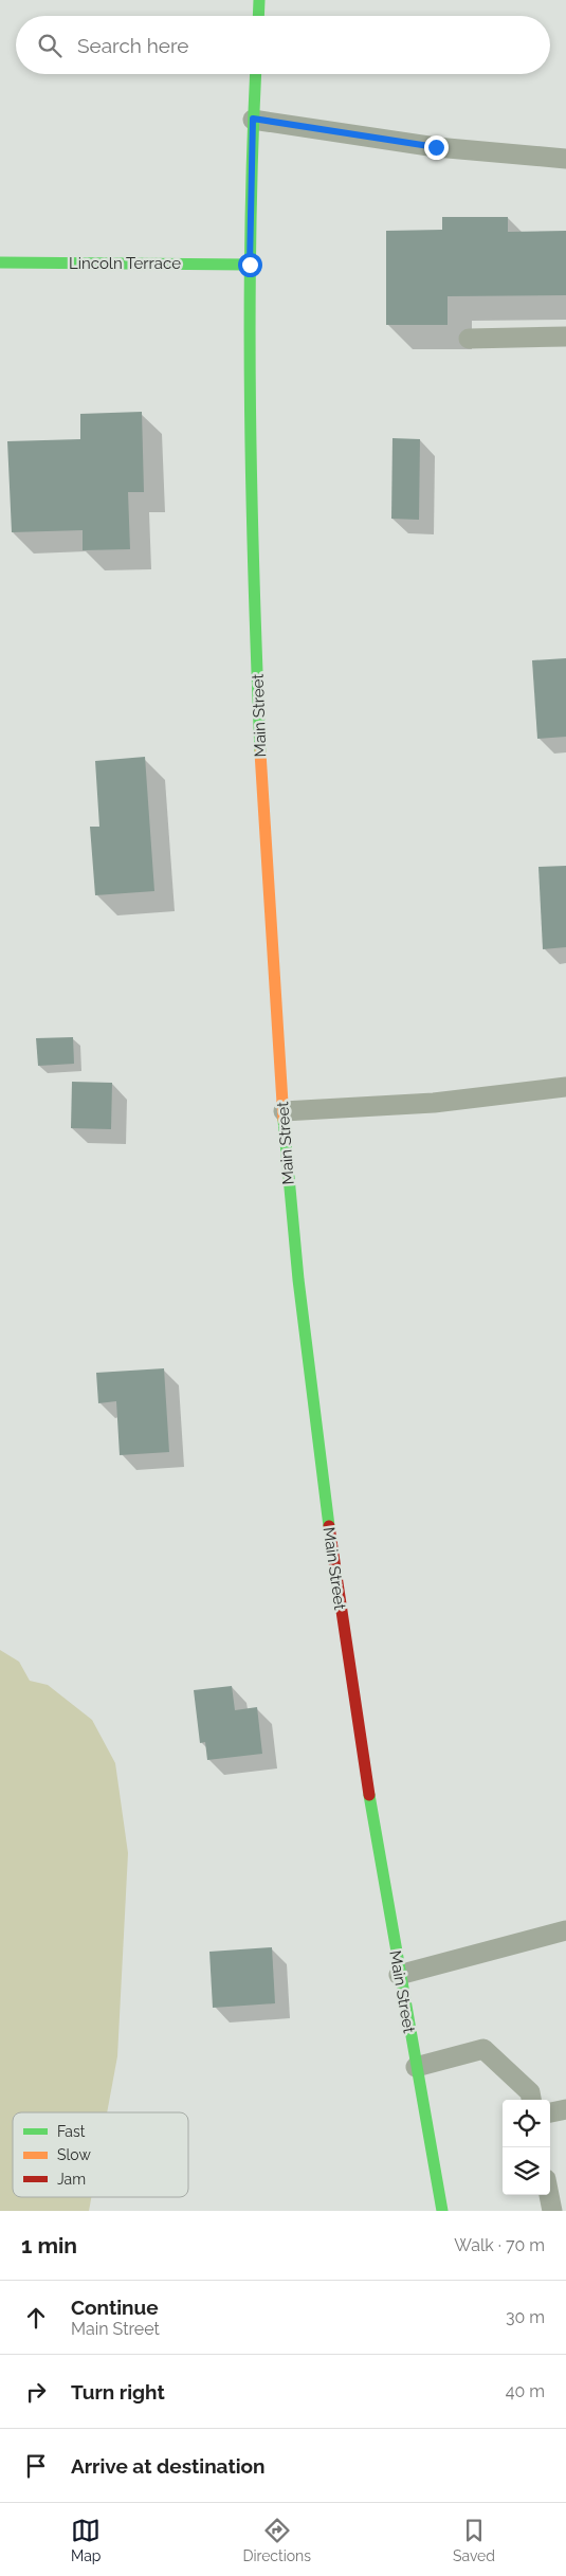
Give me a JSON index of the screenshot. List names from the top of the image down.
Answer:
{
  "streets": {
    "main road": ["Lincoln Terrace", "Main Street"]
  },
  "crossings": [
    ["Lincoln Terrace", "Main Street"]
  ],
  "legend": ["Fast", "Slow", "Jam"],
  "page": {
    "search": "Search here",
    "heading": ["1 min", "Walk · 70 m"],
    "list": [
      ["Continue", "Main Street", "30 m"],
      ["Turn right", "40 m"],
      "Arrive at destination"
    ],
    "nav": ["Map", "Directions", "Saved"]
  }
}
